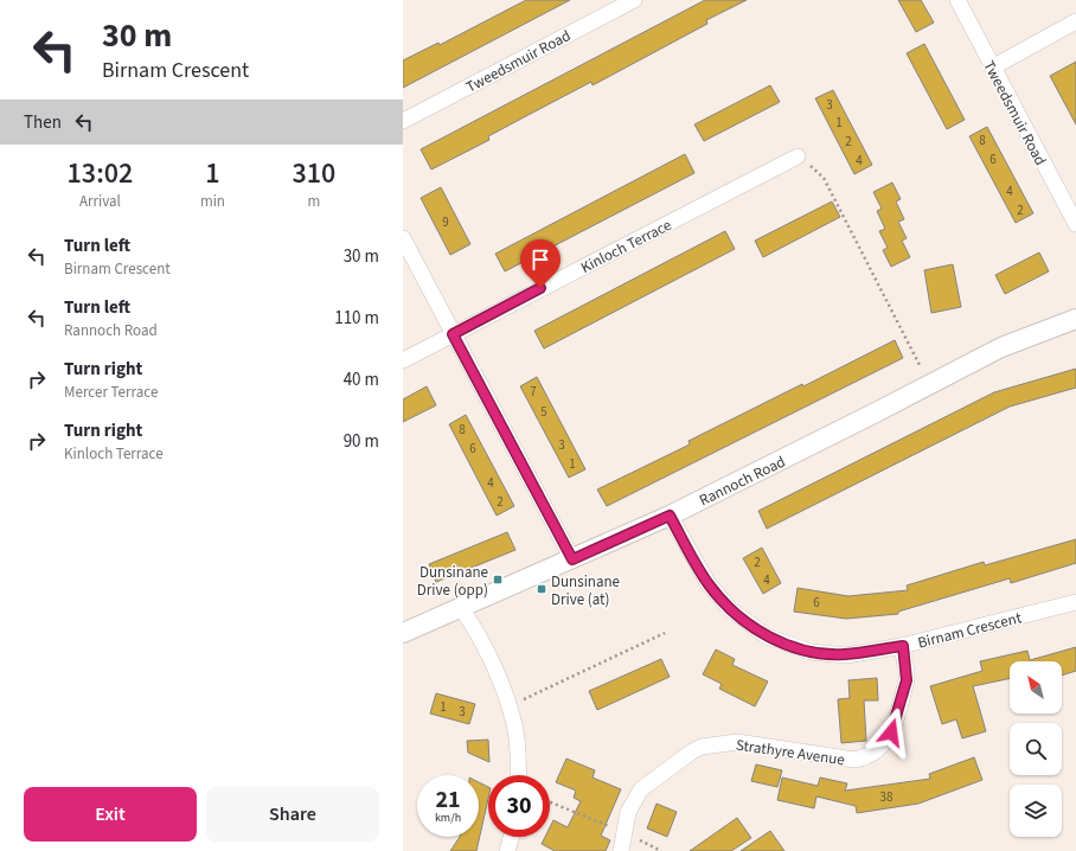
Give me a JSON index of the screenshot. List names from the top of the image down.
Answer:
{
  "streets": {
    "street": [
      "Tweedsmuir Road",
      "Kinloch Terrace",
      "Rannoch Road",
      "Birnam Crescent",
      "Strathyre Avenue"
    ]
  },
  "crossings": [
    ["Rannoch Road", "Birnam Crescent"],
    ["Birnam Crescent", "Strathyre Avenue"]
  ],
  "places": {
    "transit": ["Dunsinane Drive (opp)", "Dunsinane Drive (at)"]
  },
  "house_numbers": [
    "3",
    "1",
    "8",
    "2",
    "6",
    "4",
    "4",
    "2",
    "9",
    "7",
    "5",
    "8",
    "3",
    "6",
    "1",
    "4",
    "2",
    "2",
    "4",
    "6",
    "1",
    "3",
    "38"
  ],
  "north": "top left",
  "page": {
    "turn": ["30 m", "Birnam Crescent"],
    "then": "Then",
    "eta": [
      "13:02",
      "Arrival",
      "1",
      "min",
      "310",
      "m"
    ],
    "list": [
      {
        "name": "Turn left",
        "note": "Birnam Crescent",
        "value": "30 m"
      },
      {
        "name": "Turn left",
        "note": "Rannoch Road",
        "value": "110 m"
      },
      {
        "name": "Turn right",
        "note": "Mercer Terrace",
        "value": "40 m"
      },
      {
        "name": "Turn right",
        "note": "Kinloch Terrace",
        "value": "90 m"
      }
    ],
    "speed": "21 km/h",
    "limit": "30",
    "buttons": ["Exit", "Share"]
  }
}
